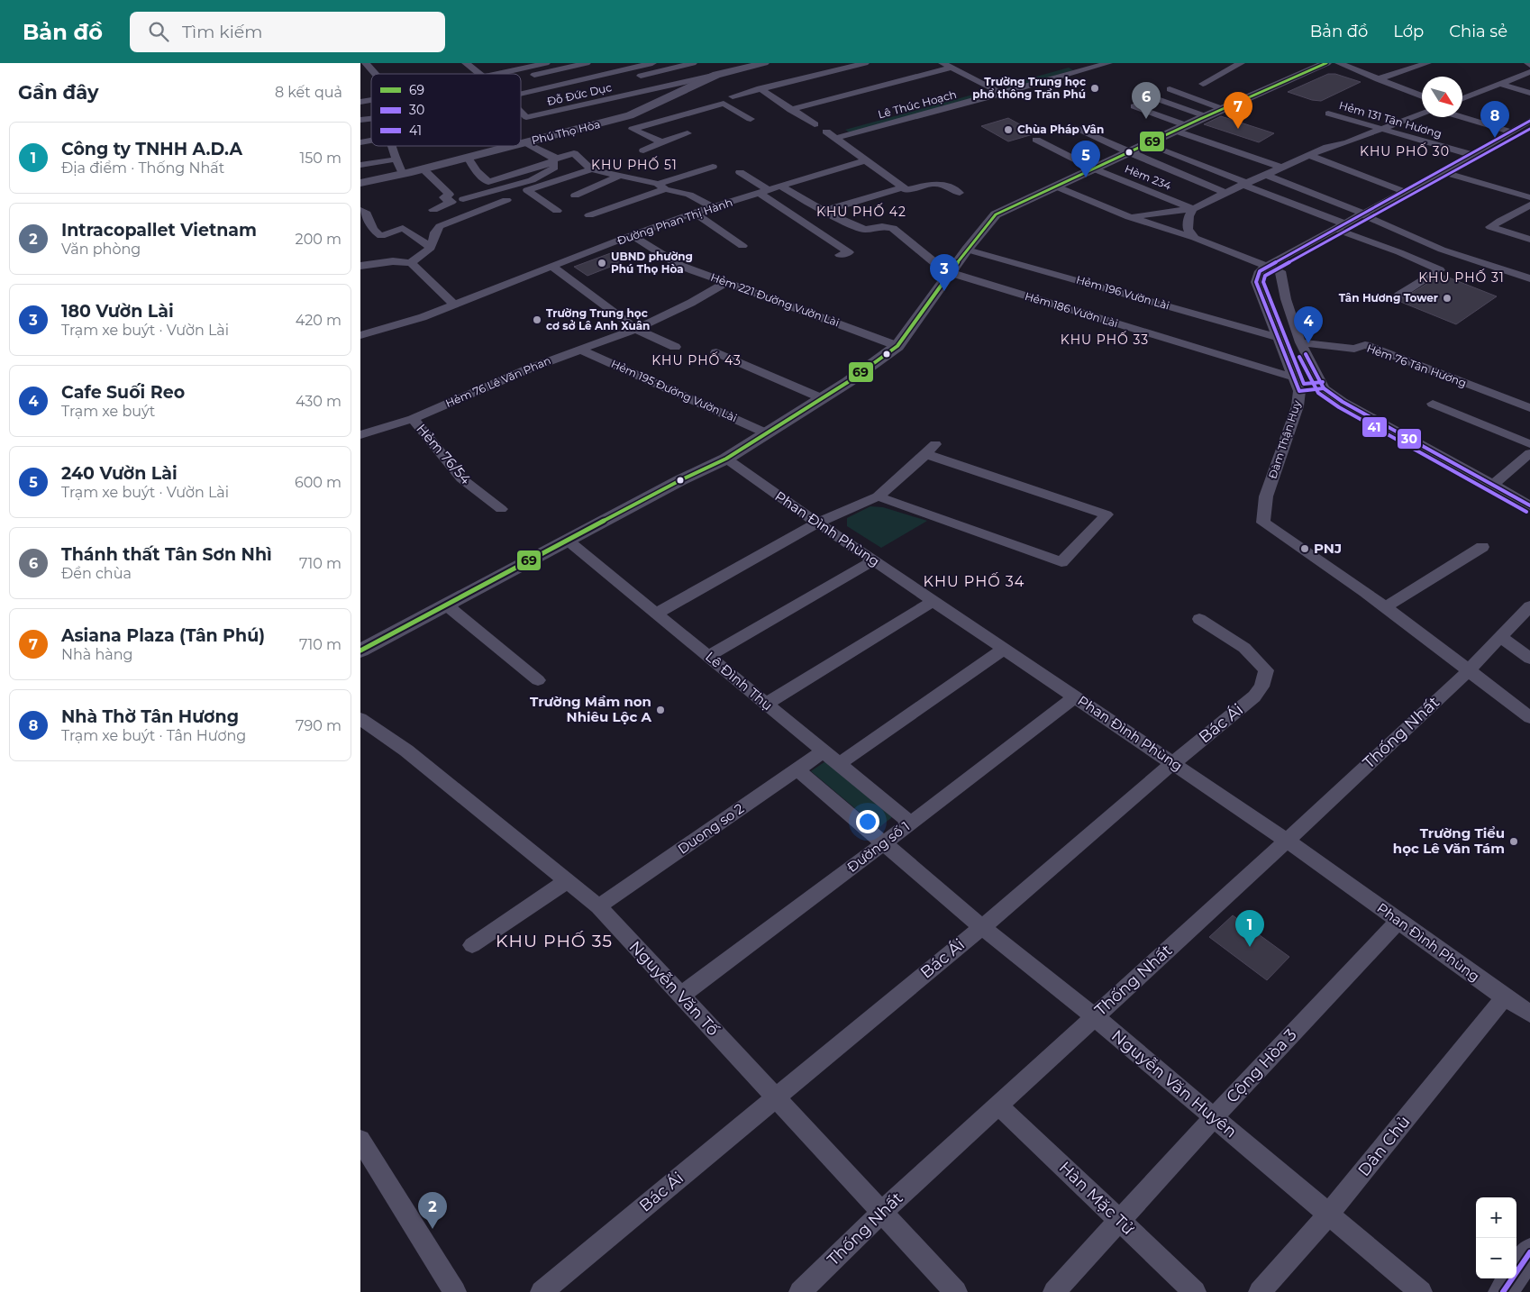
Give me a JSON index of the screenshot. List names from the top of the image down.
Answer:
{
  "streets": {
    "street": [
      "Đỗ Đức Dục",
      "Lê Thúc Hoạch",
      "Hẻm 131 Tân Hương",
      "Phú Thọ Hòa",
      "Hèm 234",
      "Đường Phan Thị Hành",
      "Hẻm 196 Vườn Lài",
      "Hẻm 221 Đường Vườn Lài",
      "Hẻm 186 Vườn Lài",
      "Hẻm 76 Tân Hương",
      "Hẻm 76 Lê Văn Phan",
      "Hẻm 195 Đường Vườn Lài",
      "Đàm Thận Huy",
      "Hẻm 76/54",
      "Phan Đình Phùng",
      "Lê Đình Thụ",
      "Bác Ái",
      "Thống Nhất",
      "Duong so 2",
      "Đường số 1",
      "Nguyễn Văn Tố",
      "Cộng Hòa 3",
      "Nguyễn Văn Huyên",
      "Dân Chủ",
      "Hàn Mặc Tử"
    ]
  },
  "crossings": [
    ["Đỗ Đức Dục", "Phú Thọ Hòa"],
    ["Đường Phan Thị Hành", "Hẻm 221 Đường Vườn Lài"],
    ["Đường Phan Thị Hành", "Hẻm 186 Vườn Lài"],
    ["Hẻm 221 Đường Vườn Lài", "Hẻm 76 Lê Văn Phan"],
    ["Hẻm 186 Vườn Lài", "Đàm Thận Huy"],
    ["Hẻm 76 Lê Văn Phan", "Hẻm 195 Đường Vườn Lài"],
    ["Hẻm 76 Lê Văn Phan", "Hẻm 76/54"],
    ["Đàm Thận Huy", "Thống Nhất"],
    ["Phan Đình Phùng", "Bác Ái"],
    ["Phan Đình Phùng", "Thống Nhất"],
    ["Phan Đình Phùng", "Đường số 1"],
    ["Phan Đình Phùng", "Cộng Hòa 3"],
    ["Phan Đình Phùng", "Dân Chủ"],
    ["Lê Đình Thụ", "Duong so 2"],
    ["Lê Đình Thụ", "Đường số 1"],
    ["Bác Ái", "Nguyễn Văn Tố"],
    ["Bác Ái", "Nguyễn Văn Huyên"],
    ["Thống Nhất", "Nguyễn Văn Tố"],
    ["Thống Nhất", "Nguyễn Văn Huyên"],
    ["Thống Nhất", "Hàn Mặc Tử"],
    ["Duong so 2", "Nguyễn Văn Tố"],
    ["Duong so 2", "Nguyễn Văn Huyên"],
    ["Đường số 1", "Nguyễn Văn Tố"],
    ["Đường số 1", "Nguyễn Văn Huyên"],
    ["Cộng Hòa 3", "Nguyễn Văn Huyên"],
    ["Cộng Hòa 3", "Hàn Mặc Tử"],
    ["Nguyễn Văn Huyên", "Dân Chủ"]
  ],
  "districts": [
    "KHU PHỐ 30",
    "KHU PHỐ 51",
    "KHU PHỐ 42",
    "KHU PHỐ 31",
    "KHU PHỐ 33",
    "KHU PHỐ 43",
    "KHU PHỐ 34",
    "KHU PHỐ 35"
  ],
  "places": [
    "Trường Trung học phổ thông Trần Phú",
    "Chùa Pháp Vân",
    "UBND phường Phú Thọ Hòa",
    "Tân Hương Tower",
    "Trường Trung học cơ sở Lê Anh Xuân",
    "PNJ",
    "Trường Mầm non Nhiêu Lộc A",
    "Trường Tiểu học Lê Văn Tám"
  ],
  "lines": ["transit line 69", "transit line 30", "transit line 41"],
  "legend": ["69", "30", "41"],
  "north": "bottom right",
  "page": {
    "header": "Bản đồ",
    "search": "Tìm kiếm",
    "nav": ["Bản đồ", "Lớp", "Chia sẻ"],
    "heading": ["Gần đây", "8 kết quả"],
    "pins": [
      "6",
      "7",
      "8",
      "5",
      "3",
      "4",
      "1",
      "2"
    ],
    "list": [
      {
        "mark": "1",
        "name": "Công ty TNHH A.D.A",
        "note": "Địa điểm · Thống Nhất",
        "value": "150 m"
      },
      {
        "mark": "2",
        "name": "Intracopallet Vietnam",
        "note": "Văn phòng",
        "value": "200 m"
      },
      {
        "mark": "3",
        "name": "180 Vườn Lài",
        "note": "Trạm xe buýt · Vườn Lài",
        "value": "420 m"
      },
      {
        "mark": "4",
        "name": "Cafe Suối Reo",
        "note": "Trạm xe buýt",
        "value": "430 m"
      },
      {
        "mark": "5",
        "name": "240 Vườn Lài",
        "note": "Trạm xe buýt · Vườn Lài",
        "value": "600 m"
      },
      {
        "mark": "6",
        "name": "Thánh thất Tân Sơn Nhì",
        "note": "Đền chùa",
        "value": "710 m"
      },
      {
        "mark": "7",
        "name": "Asiana Plaza (Tân Phú)",
        "note": "Nhà hàng",
        "value": "710 m"
      },
      {
        "mark": "8",
        "name": "Nhà Thờ Tân Hương",
        "note": "Trạm xe buýt · Tân Hương",
        "value": "790 m"
      }
    ],
    "map_buttons": ["+", "−"]
  }
}
